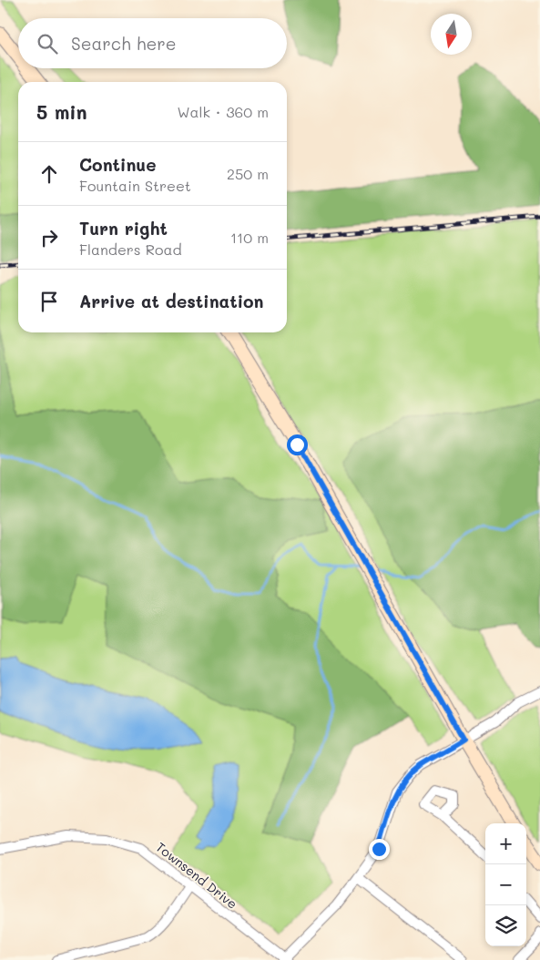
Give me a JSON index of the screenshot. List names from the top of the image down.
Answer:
{
  "streets": {
    "street": ["Townsend Drive"]
  },
  "north": "bottom",
  "page": {
    "search": "Search here",
    "heading": ["5 min", "Walk · 360 m"],
    "list": [
      ["Continue", "Fountain Street", "250 m"],
      ["Turn right", "Flanders Road", "110 m"],
      "Arrive at destination"
    ],
    "map_buttons": ["+", "−"]
  }
}
